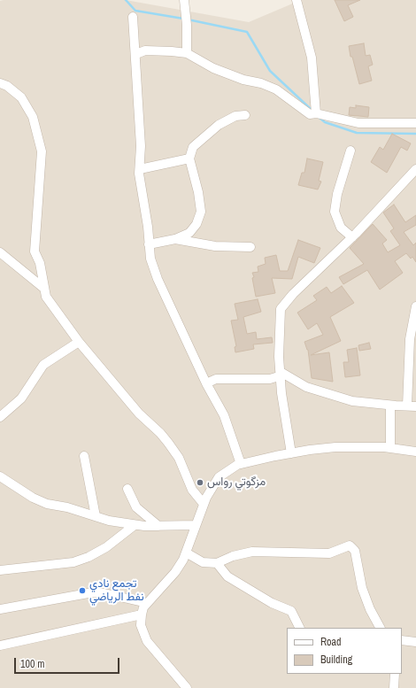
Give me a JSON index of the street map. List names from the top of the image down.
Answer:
{
  "places": ["مزگوتي رواس", "تجمع نادي نفط الرياضي"],
  "legend": ["Road", "Building"],
  "scale_bar": "100 m"
}
